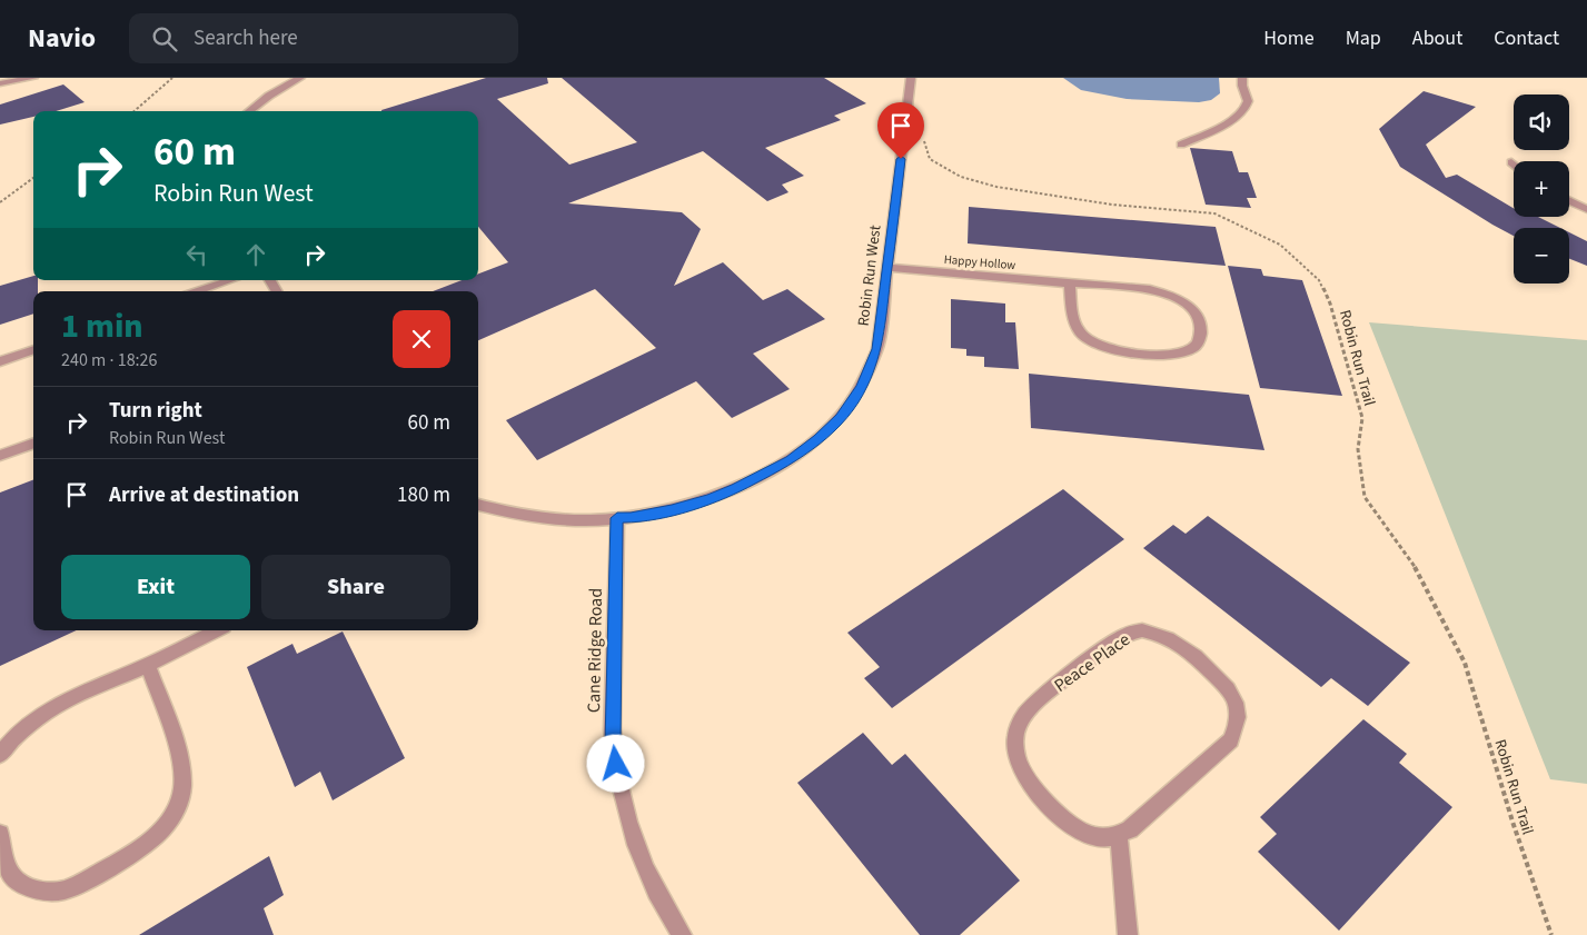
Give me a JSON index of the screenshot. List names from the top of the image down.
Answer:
{
  "streets": {
    "street": [
      "Happy Hollow",
      "Robin Run West",
      "Cane Ridge Road",
      "Peace Place"
    ],
    "path": ["Robin Run Trail"]
  },
  "crossings": [
    ["Happy Hollow", "Robin Run West"],
    ["Robin Run West", "Cane Ridge Road"]
  ],
  "page": {
    "header": "Navio",
    "search": "Search here",
    "nav": [
      "Home",
      "Map",
      "About",
      "Contact"
    ],
    "map_buttons": ["+", "−"],
    "turn": ["60 m", "Robin Run West"],
    "heading": ["1 min", "240 m · 18:26"],
    "list": [
      {
        "name": "Turn right",
        "note": "Robin Run West",
        "value": "60 m"
      },
      {
        "name": "Arrive at destination",
        "value": "180 m"
      }
    ],
    "buttons": ["Exit", "Share"]
  }
}
